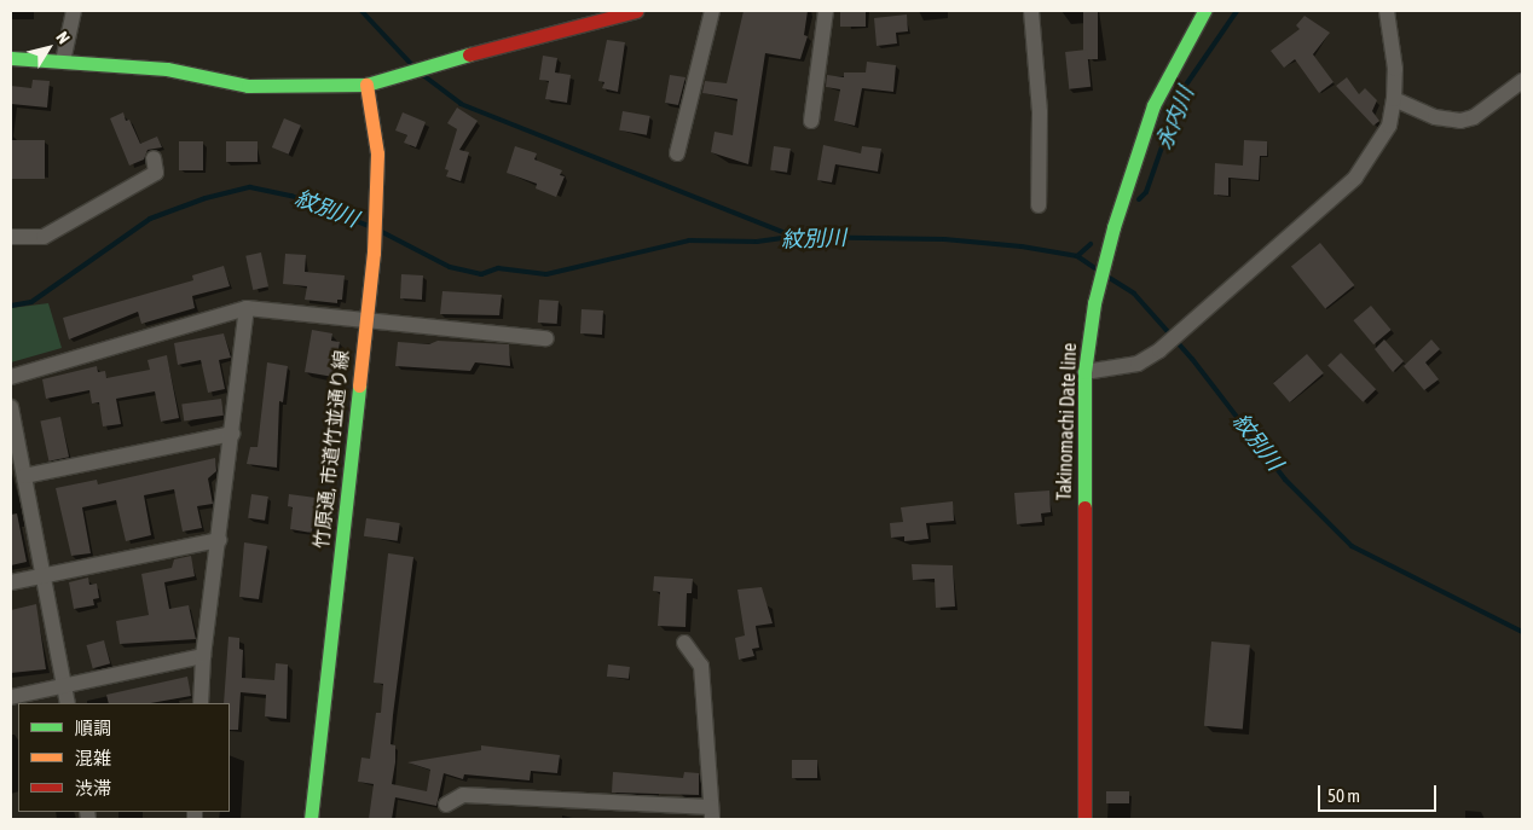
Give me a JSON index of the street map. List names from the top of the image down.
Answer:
{
  "streets": {
    "street": ["Takinomachi Date line", "竹原通, 市道竹並通り線"]
  },
  "water": ["永内川", "紋別川"],
  "legend": ["順調", "混雑", "渋滞"],
  "scale_bar": "50 m",
  "north": "top right"
}
